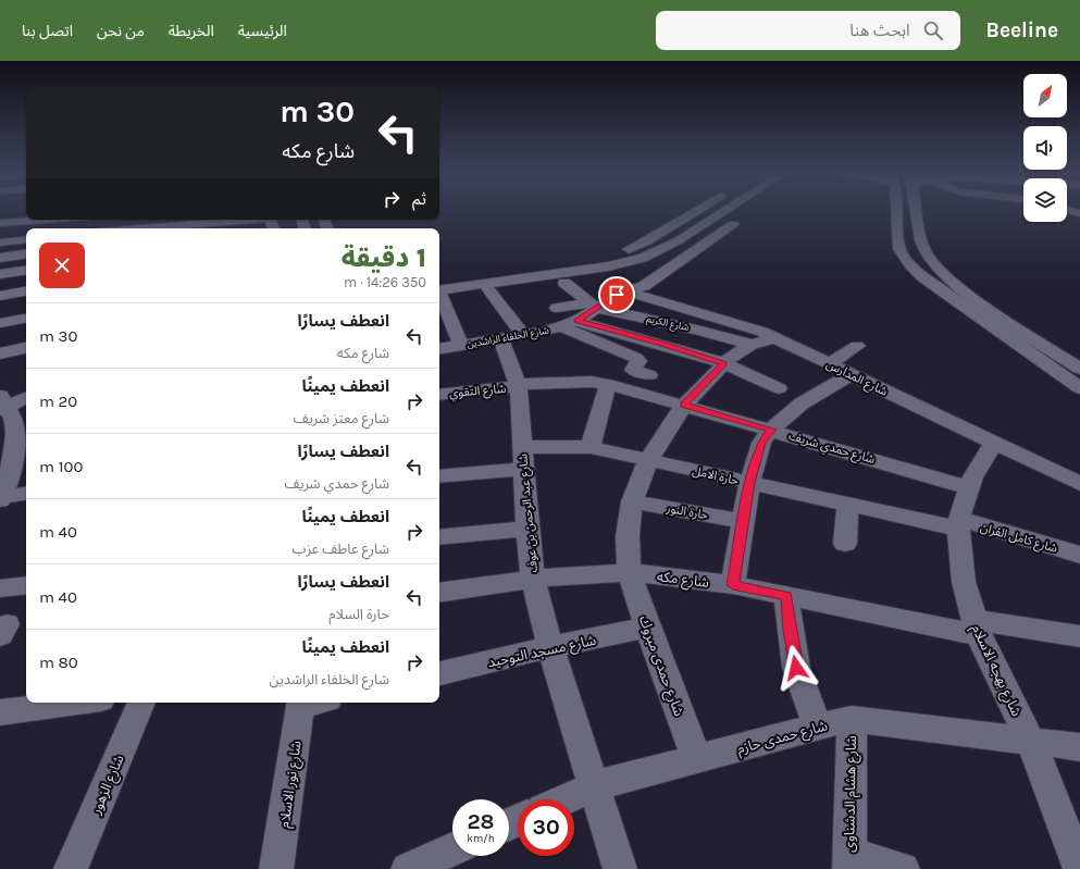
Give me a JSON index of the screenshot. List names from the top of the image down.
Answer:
{
  "streets": {
    "street": [
      "شارع الكريم",
      "شارع الخلفاء الراشدين",
      "شارع المدارس",
      "شارع التقوي",
      "شارع حمدي شريف",
      "حارة الامل",
      "حارة النور",
      "شارع عبد الرحمن بن عوف",
      "شارع كامل الفران",
      "شارع مكه",
      "شارع مسجد التوحيد",
      "شارع حمدى مبروك",
      "شارع بهجه الاسلام",
      "شارع حمدى حازم",
      "شارع الزهور",
      "شارع نور الاسلام",
      "شارع هشام الدشناوى"
    ]
  },
  "crossings": [
    ["شارع الكريم", "شارع الخلفاء الراشدين"],
    ["شارع الكريم", "شارع حمدى مبروك"],
    ["شارع الخلفاء الراشدين", "شارع المدارس"],
    ["شارع الخلفاء الراشدين", "شارع عبد الرحمن بن عوف"],
    ["شارع المدارس", "شارع حمدى مبروك"],
    ["شارع المدارس", "شارع بهجه الاسلام"],
    ["شارع التقوي", "شارع حمدي شريف"],
    ["شارع التقوي", "شارع عبد الرحمن بن عوف"],
    ["شارع حمدي شريف", "شارع عبد الرحمن بن عوف"],
    ["شارع حمدي شريف", "شارع حمدى مبروك"],
    ["شارع حمدي شريف", "شارع بهجه الاسلام"],
    ["حارة الامل", "شارع عبد الرحمن بن عوف"],
    ["حارة الامل", "شارع كامل الفران"],
    ["حارة الامل", "شارع حمدى مبروك"],
    ["حارة الامل", "شارع بهجه الاسلام"],
    ["حارة النور", "شارع حمدى مبروك"],
    ["شارع عبد الرحمن بن عوف", "شارع مكه"],
    ["شارع عبد الرحمن بن عوف", "شارع مسجد التوحيد"],
    ["شارع عبد الرحمن بن عوف", "شارع حمدى حازم"],
    ["شارع كامل الفران", "شارع بهجه الاسلام"],
    ["شارع مكه", "شارع حمدى مبروك"],
    ["شارع مكه", "شارع بهجه الاسلام"],
    ["شارع مسجد التوحيد", "شارع حمدى مبروك"],
    ["شارع حمدى مبروك", "شارع حمدى حازم"],
    ["شارع بهجه الاسلام", "شارع حمدى حازم"],
    ["شارع حمدى حازم", "شارع هشام الدشناوى"]
  ],
  "north": "top right",
  "page": {
    "header": "Beeline",
    "search": "ابحث هنا",
    "nav": [
      "الرئيسية",
      "الخريطة",
      "من نحن",
      "اتصل بنا"
    ],
    "turn": ["30 m", "شارع مكه"],
    "then": "ثم",
    "heading": ["1 دقيقة", "350 m · 14:26"],
    "list": [
      {
        "name": "انعطف يسارًا",
        "note": "شارع مكه",
        "value": "30 m"
      },
      {
        "name": "انعطف يمينًا",
        "note": "شارع معتز شريف",
        "value": "20 m"
      },
      {
        "name": "انعطف يسارًا",
        "note": "شارع حمدي شريف",
        "value": "100 m"
      },
      {
        "name": "انعطف يمينًا",
        "note": "شارع عاطف عزب",
        "value": "40 m"
      },
      {
        "name": "انعطف يسارًا",
        "note": "حارة السلام",
        "value": "40 m"
      },
      {
        "name": "انعطف يمينًا",
        "note": "شارع الخلفاء الراشدين",
        "value": "80 m"
      }
    ],
    "speed": "28 km/h",
    "limit": "30"
  }
}
